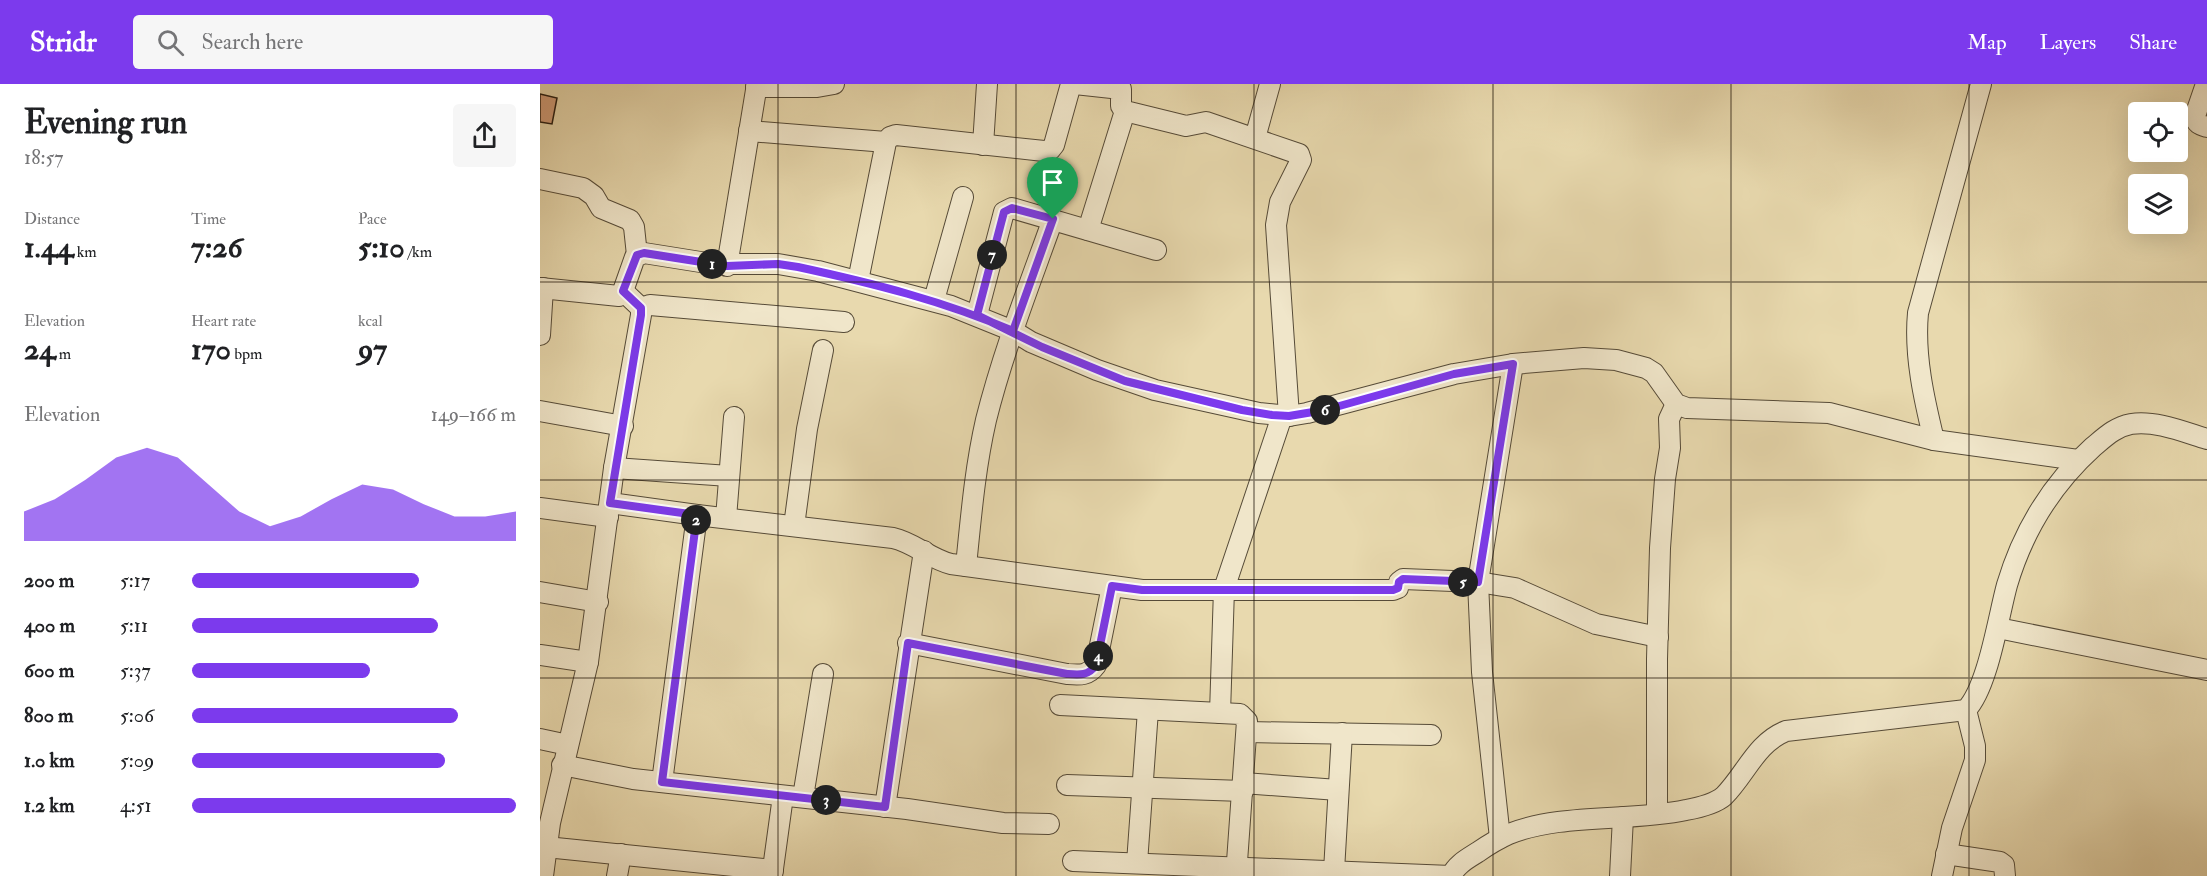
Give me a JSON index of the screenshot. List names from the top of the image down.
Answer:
{
  "page": {
    "header": "Stridr",
    "search": "Search here",
    "nav": ["Map", "Layers", "Share"],
    "heading": ["Evening run", "18:57"],
    "stats": [
      ["Distance", "1.44 km"],
      ["Time", "7:26"],
      ["Pace", "5:10 /km"],
      ["Elevation", "24 m"],
      ["Heart rate", "170 bpm"],
      ["kcal", "97"]
    ],
    "pins": [
      "7",
      "1",
      "6",
      "2",
      "5",
      "4",
      "3"
    ],
    "chart": ["Elevation", "149–166 m"],
    "list": [
      {
        "name": "200 m",
        "note": "5:17"
      },
      {
        "name": "400 m",
        "note": "5:11"
      },
      {
        "name": "600 m",
        "note": "5:37"
      },
      {
        "name": "800 m",
        "note": "5:06"
      },
      {
        "name": "1.0 km",
        "note": "5:09"
      },
      {
        "name": "1.2 km",
        "note": "4:51"
      }
    ]
  }
}
